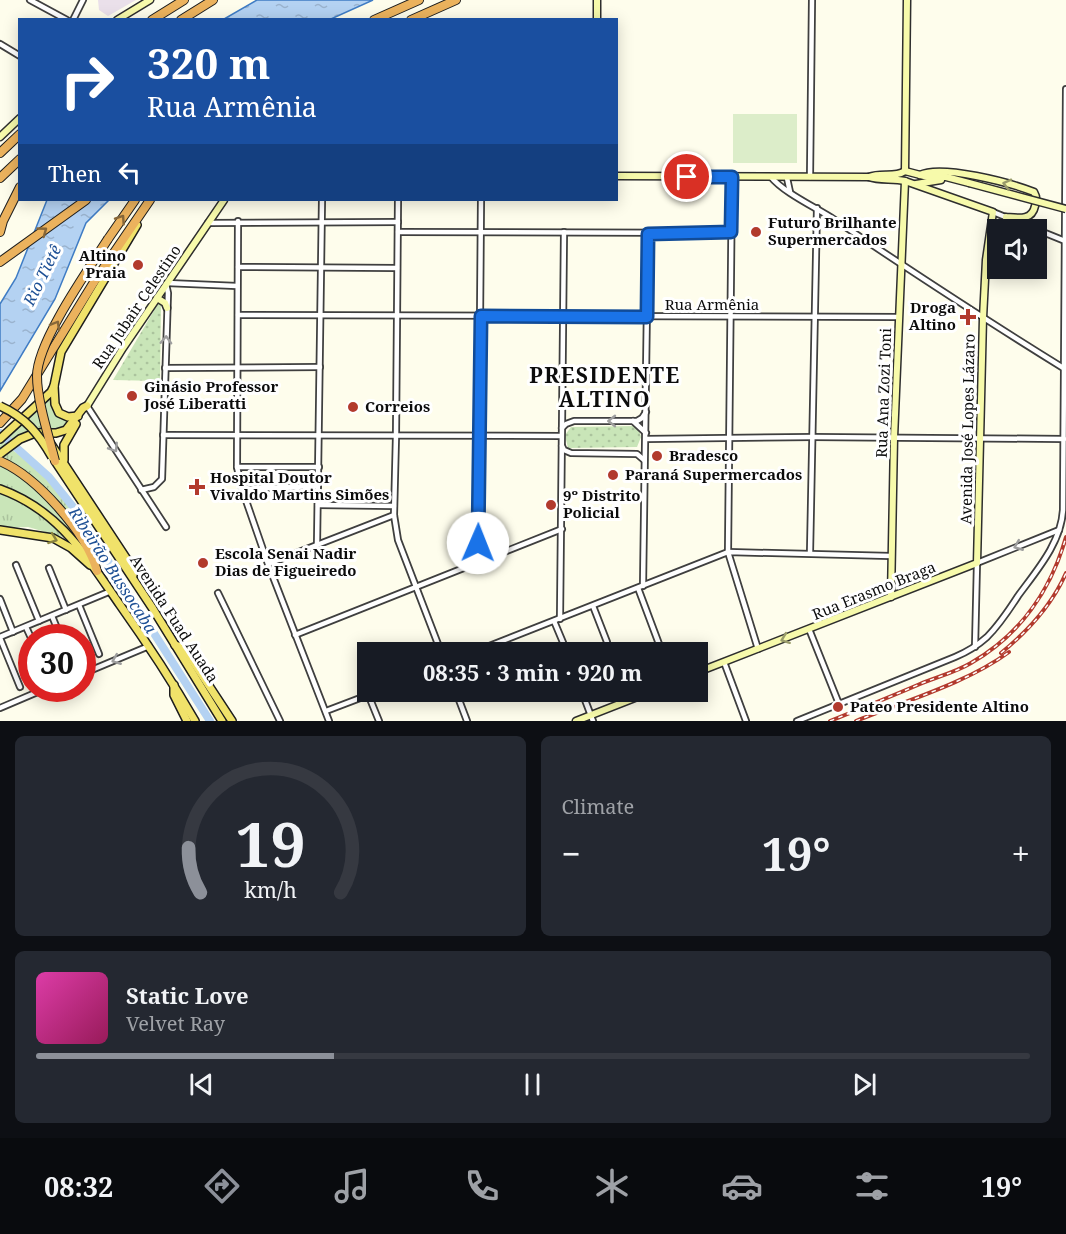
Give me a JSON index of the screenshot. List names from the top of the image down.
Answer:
{
  "streets": {
    "main road": ["Avenida Fuad Auada"],
    "street": [
      "Rua Armênia",
      "Rua Jubair Celestino",
      "Rua Ana Zozi Toni",
      "Avenida José Lopes Lázaro",
      "Rua Erasmo Braga"
    ]
  },
  "crossings": [
    ["Rua Armênia", "Rua Ana Zozi Toni"],
    ["Rua Ana Zozi Toni", "Rua Erasmo Braga"],
    ["Avenida José Lopes Lázaro", "Rua Erasmo Braga"]
  ],
  "one_way": ["Rua Erasmo Braga"],
  "districts": ["PRESIDENTE ALTINO"],
  "water": ["Rio Tietê", "Ribeirão Bussocaba"],
  "places": {
    "other": [
      "Futuro Brilhante Supermercados",
      "Altino Praia",
      "Ginásio Professor José Liberatti",
      "Correios",
      "Bradesco",
      "Paraná Supermercados",
      "9º Distrito Policial",
      "Escola Senai Nadir Dias de Figueiredo",
      "Pateo Presidente Altino"
    ],
    "health": ["Droga Altino", "Hospital Doutor Vivaldo Martins Simões"]
  },
  "page": {
    "turn": ["320 m", "Rua Armênia"],
    "then": "Then",
    "limit": "30",
    "trip": "08:35 · 3 min · 920 m",
    "tile": "Climate",
    "heat": ["−", "19°", "+"],
    "song": ["Static Love", "Velvet Ray"],
    "tabs": ["08:32", "19°"],
    "gauge": ["19", "km/h"]
  }
}
